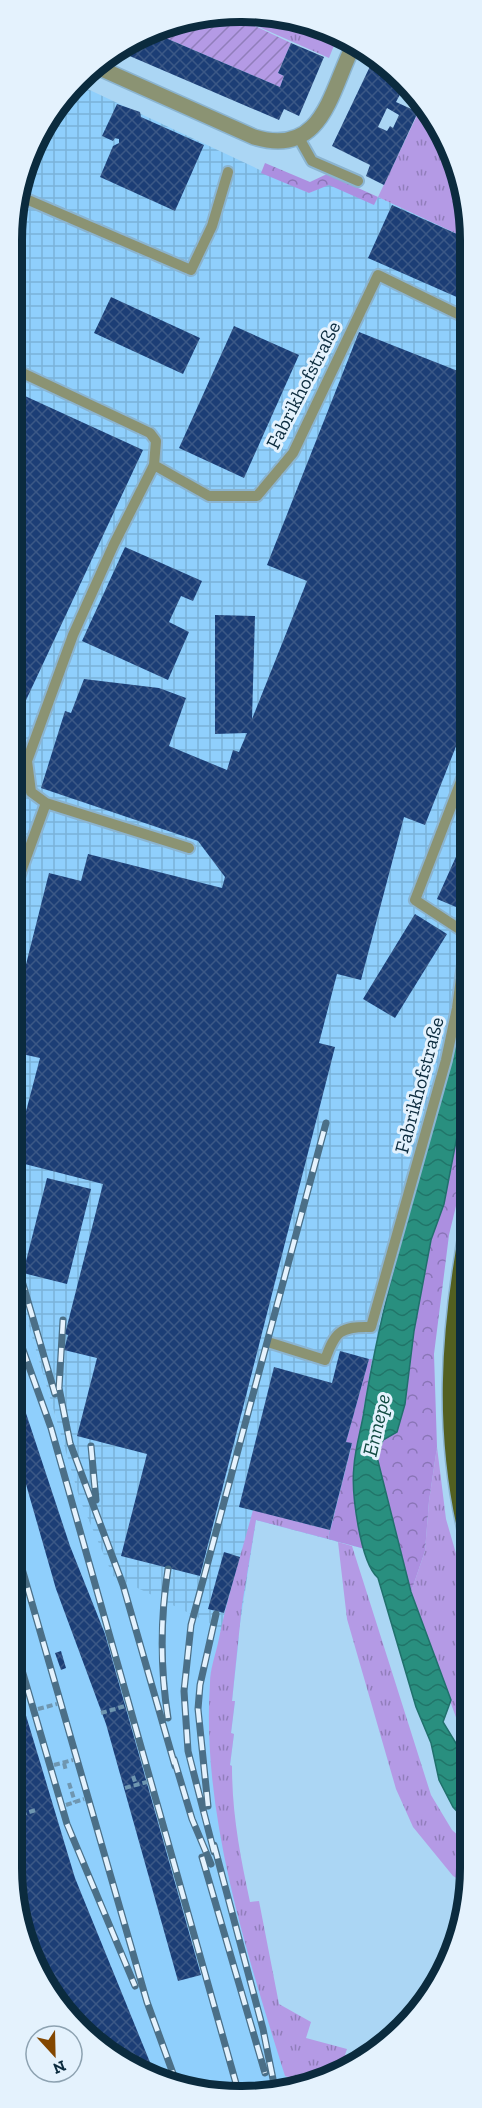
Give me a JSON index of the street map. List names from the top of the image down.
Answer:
{
  "streets": {
    "lane": ["Fabrikhofstraße"]
  },
  "water": ["Ennepe"],
  "north": "bottom"
}
